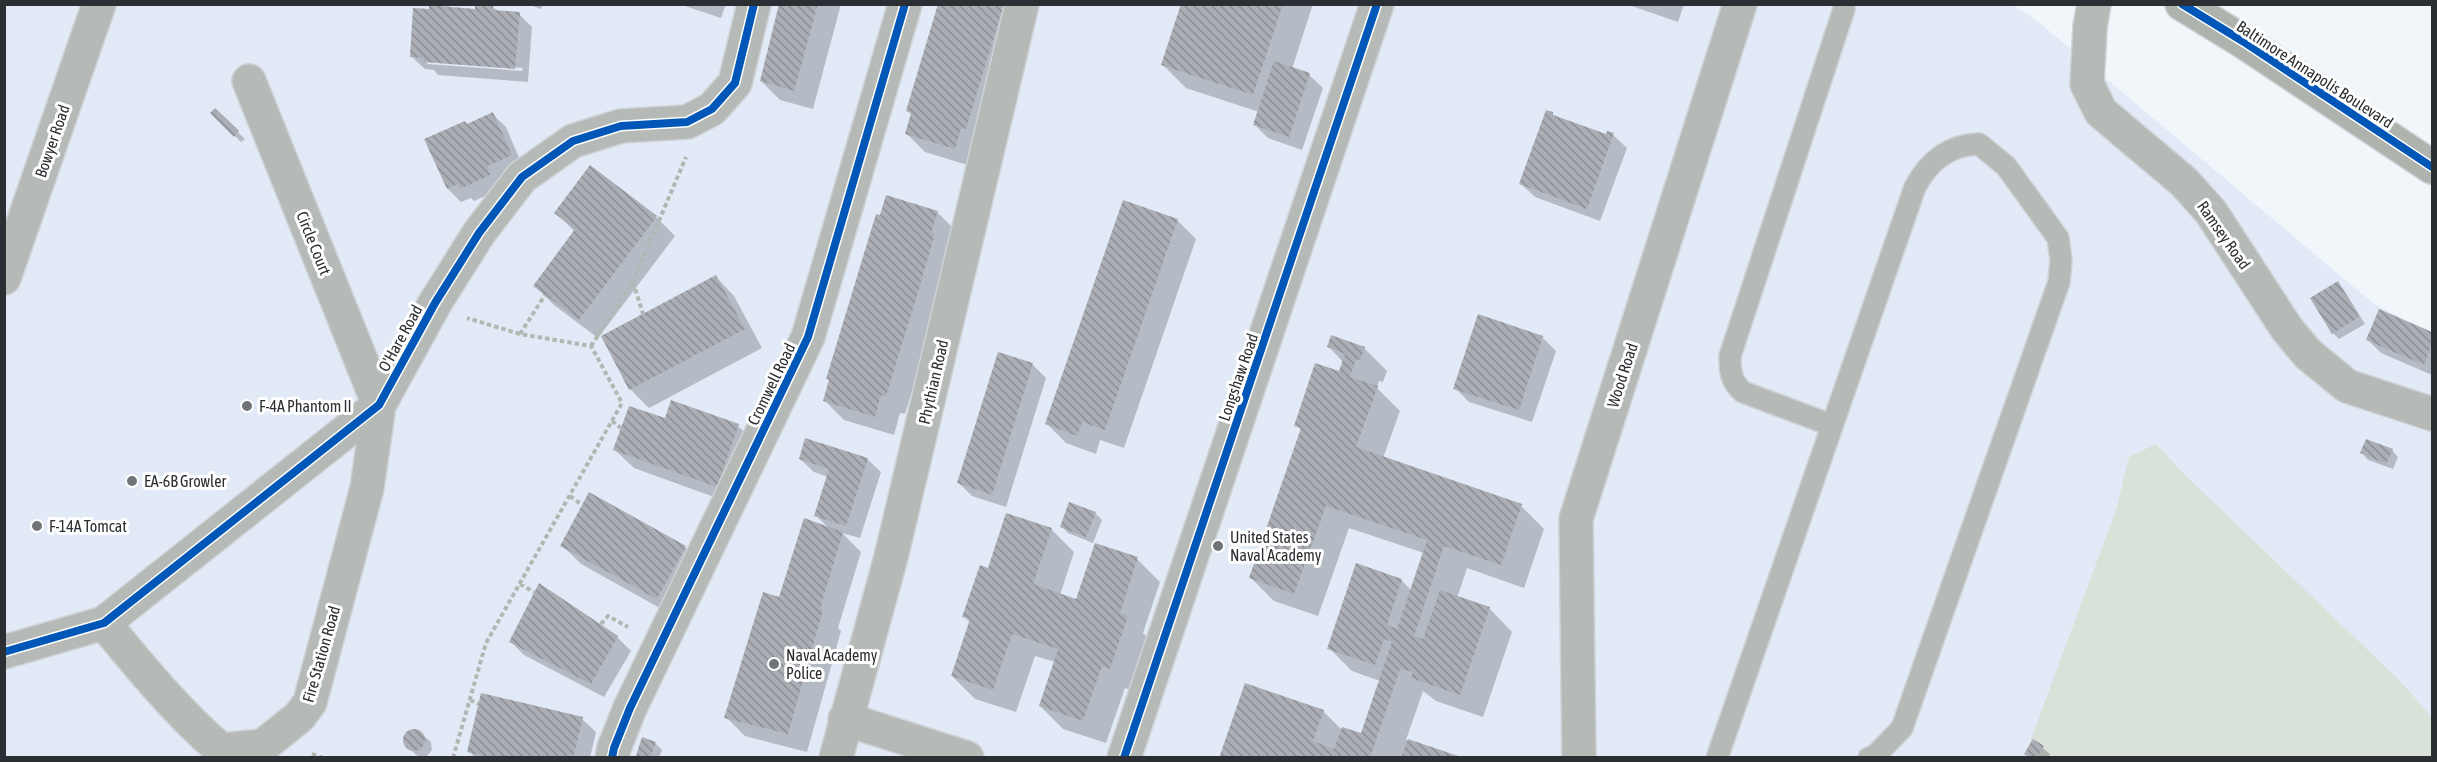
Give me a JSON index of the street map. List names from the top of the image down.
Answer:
{
  "streets": {
    "main road": ["Baltimore Annapolis Boulevard"],
    "street": [
      "Bowyer Road",
      "Ramsey Road",
      "Circle Court",
      "O'Hare Road",
      "Wood Road",
      "Longshaw Road",
      "Phythian Road",
      "Cromwell Road",
      "Fire Station Road"
    ]
  },
  "crossings": [
    ["Circle Court", "O'Hare Road"],
    ["Circle Court", "Fire Station Road"],
    ["O'Hare Road", "Fire Station Road"]
  ],
  "places": [
    "F-4A Phantom II",
    "EA-6B Growler",
    "F-14A Tomcat",
    "United States Naval Academy",
    "Naval Academy Police"
  ]
}
